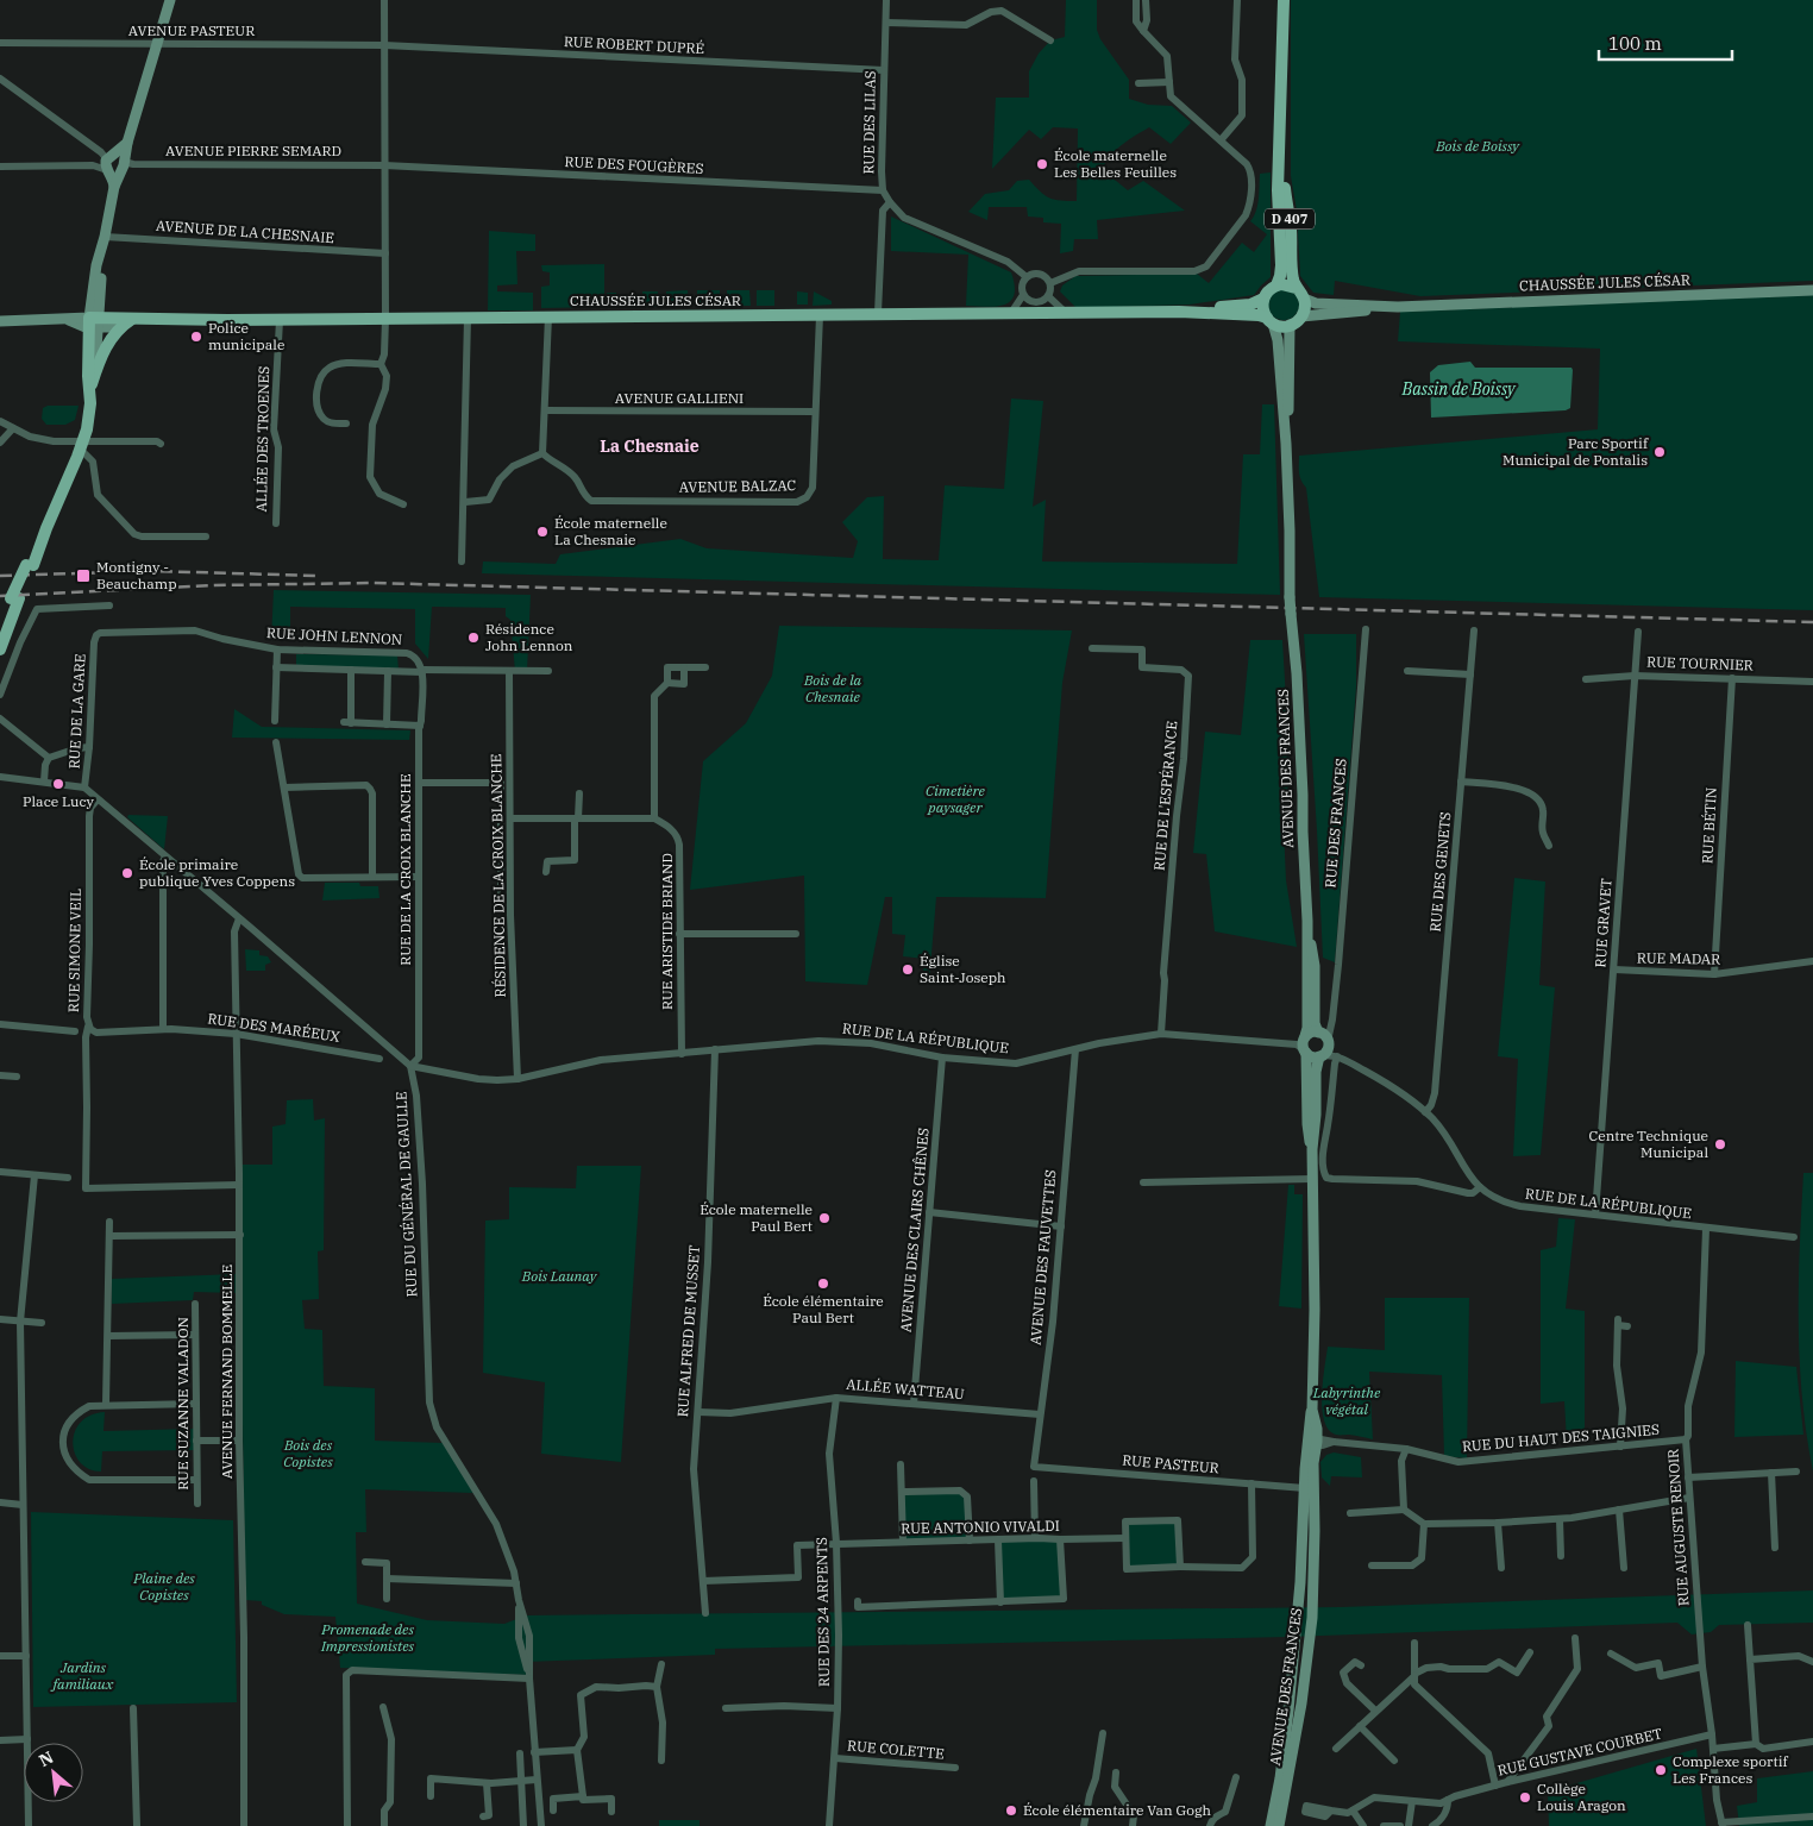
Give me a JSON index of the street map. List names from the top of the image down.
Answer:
{
  "streets": {
    "main road": ["D 407", "CHAUSSÉE JULES CÉSAR", "AVENUE DES FRANCES"],
    "street": [
      "AVENUE PASTEUR",
      "RUE ROBERT DUPRÉ",
      "RUE DES LILAS",
      "AVENUE PIERRE SEMARD",
      "RUE DES FOUGÈRES",
      "AVENUE DE LA CHESNAIE",
      "AVENUE GALLIENI",
      "ALLÉE DES TROENES",
      "AVENUE BALZAC",
      "RUE JOHN LENNON",
      "RUE TOURNIER",
      "RUE DE LA GARE",
      "RUE DE L'ESPÉRANCE",
      "RUE DES FRANCES",
      "RUE BÉTIN",
      "RUE DE LA CROIX BLANCHE",
      "RUE DES GENETS",
      "RÉSIDENCE DE LA CROIX BLANCHE",
      "RUE GRAVET",
      "RUE ARISTIDE BRIAND",
      "RUE SIMONE VEIL",
      "RUE MADAR",
      "RUE DES MARÉEUX",
      "RUE DE LA RÉPUBLIQUE",
      "RUE DU GÉNÉRAL DE GAULLE",
      "AVENUE DES CLAIRS CHÊNES",
      "AVENUE DES FAUVETTES",
      "RUE ALFRED DE MUSSET",
      "AVENUE FERNAND BOMMELLE",
      "ALLÉE WATTEAU",
      "RUE SUZANNE VALADON",
      "RUE DU HAUT DES TAIGNIES",
      "RUE PASTEUR",
      "RUE ANTONIO VIVALDI",
      "RUE AUGUSTE RENOIR",
      "RUE DES 24 ARPENTS",
      "RUE COLETTE",
      "RUE GUSTAVE COURBET"
    ]
  },
  "crossings": [
    ["AVENUE PASTEUR", "RUE ROBERT DUPRÉ"],
    ["RUE ROBERT DUPRÉ", "RUE DES LILAS"],
    ["RUE DES LILAS", "RUE DES FOUGÈRES"],
    ["AVENUE PIERRE SEMARD", "RUE DES FOUGÈRES"],
    ["D 407", "CHAUSSÉE JULES CÉSAR"],
    ["CHAUSSÉE JULES CÉSAR", "ALLÉE DES TROENES"],
    ["CHAUSSÉE JULES CÉSAR", "AVENUE BALZAC"],
    ["AVENUE GALLIENI", "AVENUE BALZAC"],
    ["RUE JOHN LENNON", "RUE DE LA GARE"],
    ["RUE JOHN LENNON", "RUE DE LA CROIX BLANCHE"],
    ["RUE TOURNIER", "RUE BÉTIN"],
    ["RUE TOURNIER", "RUE GRAVET"],
    ["AVENUE DES FRANCES", "RUE DES FRANCES"],
    ["AVENUE DES FRANCES", "RUE DE LA RÉPUBLIQUE"],
    ["AVENUE DES FRANCES", "RUE DU HAUT DES TAIGNIES"],
    ["AVENUE DES FRANCES", "RUE PASTEUR"],
    ["RUE DE L'ESPÉRANCE", "RUE DE LA RÉPUBLIQUE"],
    ["RUE DES FRANCES", "RUE DE LA RÉPUBLIQUE"],
    ["RUE BÉTIN", "RUE MADAR"],
    ["RUE DE LA CROIX BLANCHE", "RUE DE LA RÉPUBLIQUE"],
    ["RUE DE LA CROIX BLANCHE", "RUE DU GÉNÉRAL DE GAULLE"],
    ["RUE DES GENETS", "RUE DE LA RÉPUBLIQUE"],
    ["RÉSIDENCE DE LA CROIX BLANCHE", "RUE DE LA RÉPUBLIQUE"],
    ["RUE GRAVET", "RUE MADAR"],
    ["RUE GRAVET", "RUE DE LA RÉPUBLIQUE"],
    ["RUE ARISTIDE BRIAND", "RUE DE LA RÉPUBLIQUE"],
    ["RUE SIMONE VEIL", "RUE DES MARÉEUX"],
    ["RUE DES MARÉEUX", "AVENUE FERNAND BOMMELLE"],
    ["RUE DE LA RÉPUBLIQUE", "RUE DU GÉNÉRAL DE GAULLE"],
    ["RUE DE LA RÉPUBLIQUE", "AVENUE DES CLAIRS CHÊNES"],
    ["RUE DE LA RÉPUBLIQUE", "AVENUE DES FAUVETTES"],
    ["RUE DE LA RÉPUBLIQUE", "RUE ALFRED DE MUSSET"],
    ["RUE DE LA RÉPUBLIQUE", "RUE AUGUSTE RENOIR"],
    ["AVENUE DES CLAIRS CHÊNES", "ALLÉE WATTEAU"],
    ["AVENUE DES FAUVETTES", "ALLÉE WATTEAU"],
    ["AVENUE DES FAUVETTES", "RUE PASTEUR"],
    ["RUE ALFRED DE MUSSET", "ALLÉE WATTEAU"],
    ["RUE ALFRED DE MUSSET", "RUE ANTONIO VIVALDI"],
    ["ALLÉE WATTEAU", "RUE DES 24 ARPENTS"],
    ["RUE DU HAUT DES TAIGNIES", "RUE AUGUSTE RENOIR"],
    ["RUE ANTONIO VIVALDI", "RUE DES 24 ARPENTS"],
    ["RUE AUGUSTE RENOIR", "RUE GUSTAVE COURBET"],
    ["RUE DES 24 ARPENTS", "RUE COLETTE"]
  ],
  "districts": ["La Chesnaie"],
  "water": ["Bassin de Boissy"],
  "parks": [
    "Bois de Boissy",
    "Bois de la Chesnaie",
    "Cimetière paysager",
    "Bois Launay",
    "Labyrinthe végétal",
    "Bois des Copistes",
    "Plaine des Copistes",
    "Promenade des Impressionistes",
    "Jardins familiaux"
  ],
  "places": {
    "other": [
      "École maternelle Les Belles Feuilles",
      "Police municipale",
      "Parc Sportif Municipal de Pontalis",
      "École maternelle La Chesnaie",
      "Résidence John Lennon",
      "Place Lucy",
      "École primaire publique Yves Coppens",
      "Église Saint-Joseph",
      "Centre Technique Municipal",
      "École maternelle Paul Bert",
      "École élémentaire Paul Bert",
      "Complexe sportif Les Frances",
      "Collège Louis Aragon",
      "École élémentaire Van Gogh"
    ],
    "transit": ["Montigny - Beauchamp"]
  },
  "scale_bar": "100 m",
  "north": "top left"
}
